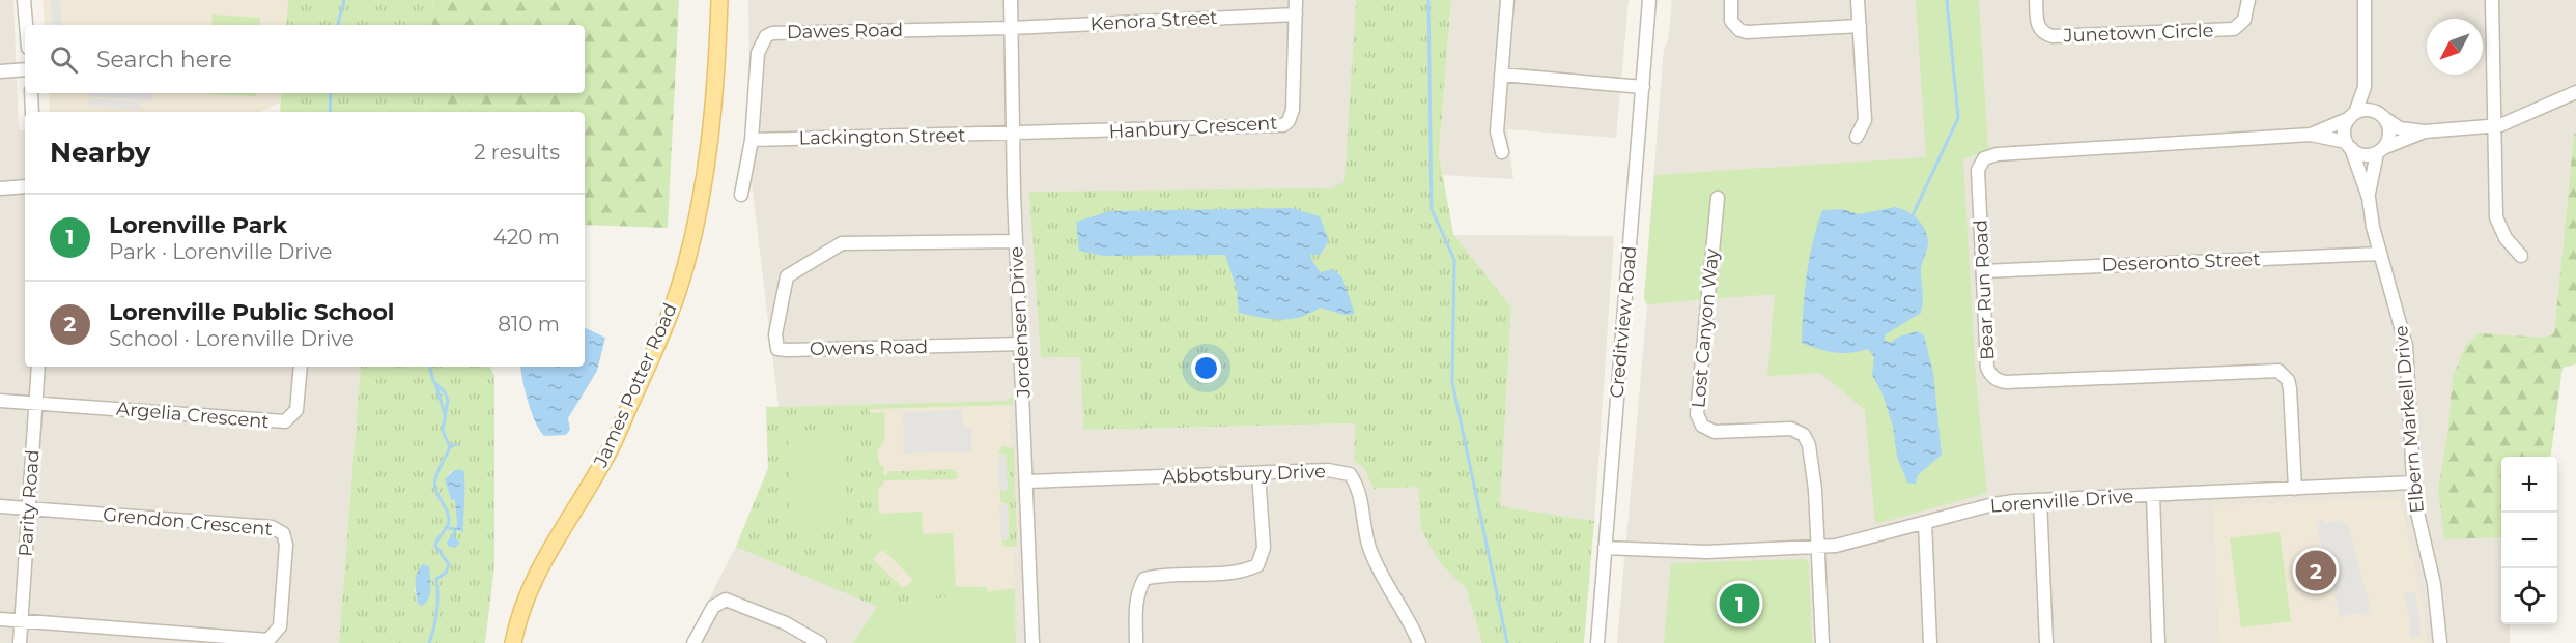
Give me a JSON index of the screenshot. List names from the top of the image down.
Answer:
{
  "streets": {
    "main road": ["James Potter Road"],
    "street": [
      "Kenora Street",
      "Dawes Road",
      "Junetown Circle",
      "Hanbury Crescent",
      "Lackington Street",
      "Deseronto Street",
      "Bear Run Road",
      "Jordensen Drive",
      "Creditview Road",
      "Lost Canyon Way",
      "Owens Road",
      "Argelia Crescent",
      "Elbern Markell Drive",
      "Abbotsbury Drive",
      "Lorenville Drive",
      "Parity Road",
      "Grendon Crescent"
    ]
  },
  "crossings": [
    ["Kenora Street", "Dawes Road"],
    ["Kenora Street", "Hanbury Crescent"],
    ["Kenora Street", "Jordensen Drive"],
    ["Dawes Road", "Lackington Street"],
    ["Dawes Road", "Jordensen Drive"],
    ["Hanbury Crescent", "Lackington Street"],
    ["Hanbury Crescent", "Jordensen Drive"],
    ["Lackington Street", "Jordensen Drive"],
    ["Deseronto Street", "Bear Run Road"],
    ["Deseronto Street", "Elbern Markell Drive"],
    ["Bear Run Road", "Elbern Markell Drive"],
    ["Bear Run Road", "Lorenville Drive"],
    ["Jordensen Drive", "Owens Road"],
    ["Jordensen Drive", "Abbotsbury Drive"],
    ["Creditview Road", "Lorenville Drive"],
    ["Lost Canyon Way", "Lorenville Drive"],
    ["Argelia Crescent", "Parity Road"],
    ["Elbern Markell Drive", "Lorenville Drive"],
    ["Parity Road", "Grendon Crescent"]
  ],
  "north": "bottom left",
  "page": {
    "search": "Search here",
    "heading": ["Nearby", "2 results"],
    "list": [
      {
        "mark": "1",
        "name": "Lorenville Park",
        "note": "Park · Lorenville Drive",
        "value": "420 m"
      },
      {
        "mark": "2",
        "name": "Lorenville Public School",
        "note": "School · Lorenville Drive",
        "value": "810 m"
      }
    ],
    "map_buttons": ["+", "−"],
    "pins": ["2", "1"]
  }
}
